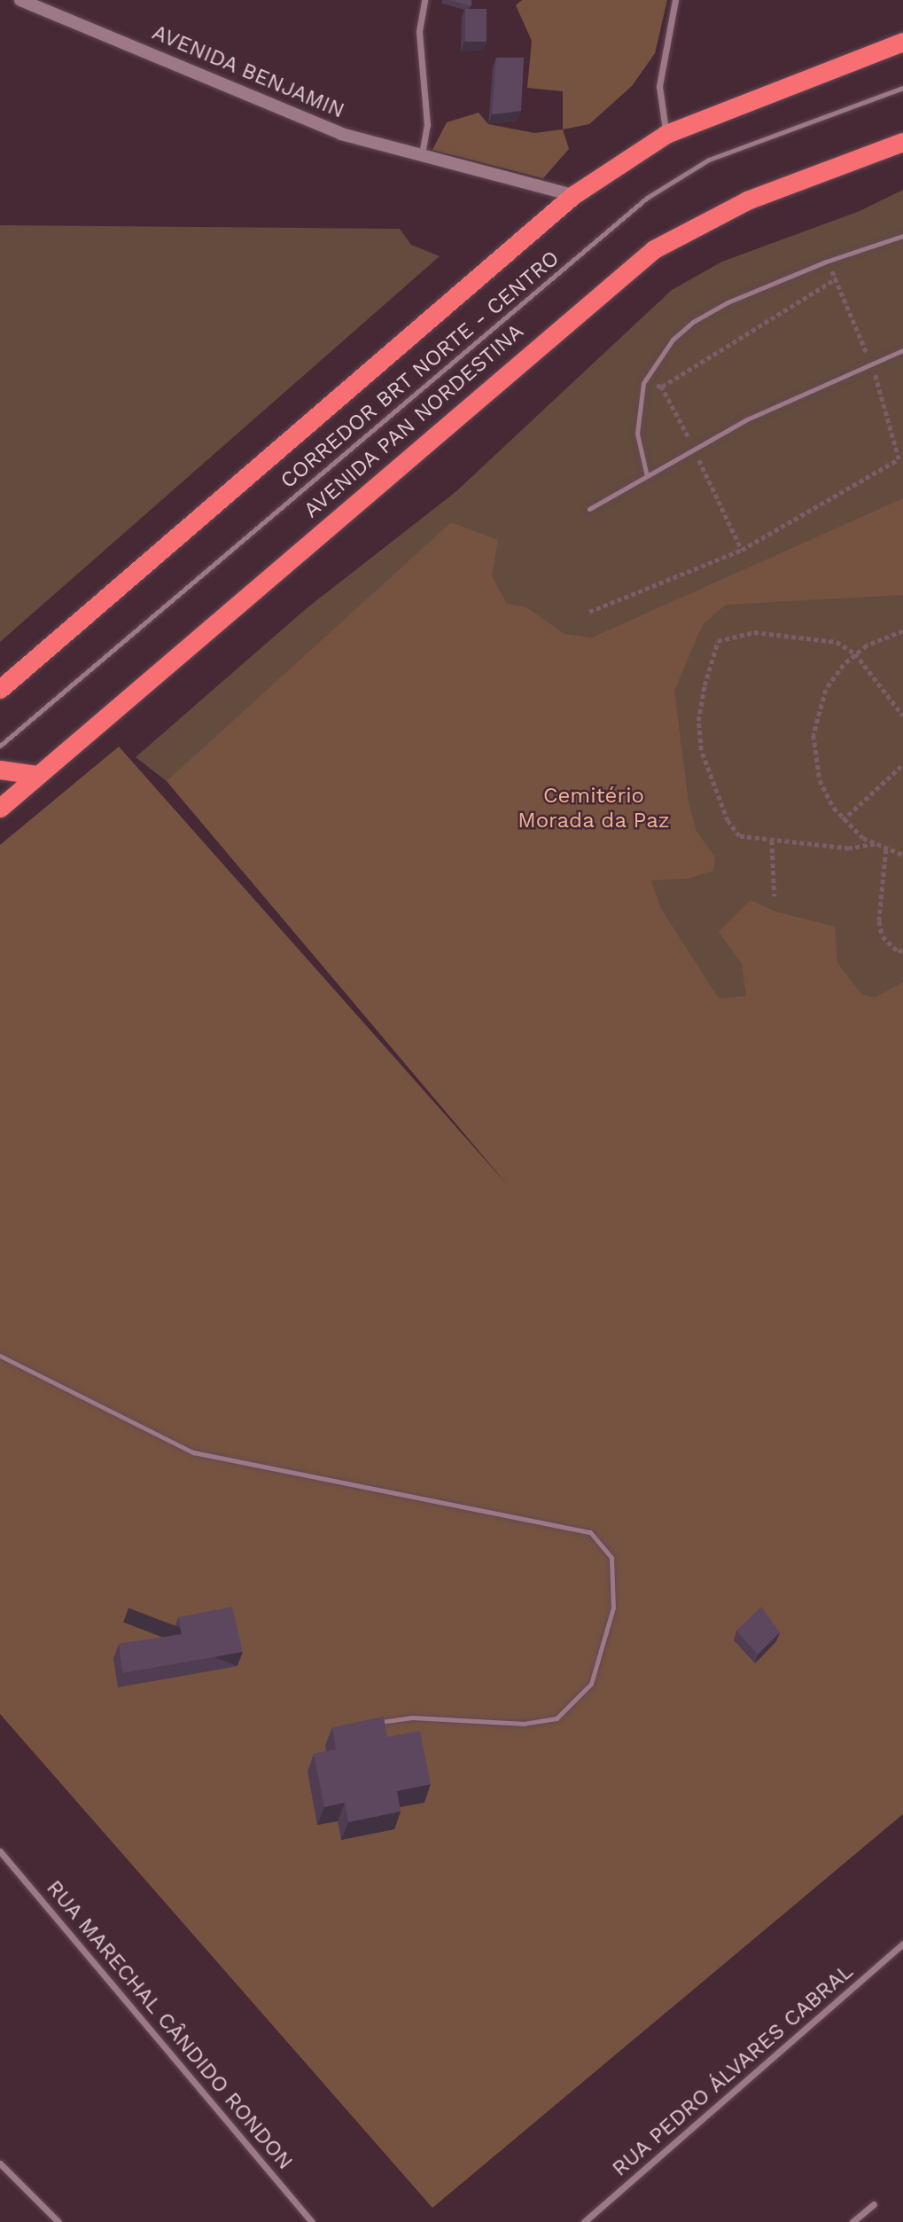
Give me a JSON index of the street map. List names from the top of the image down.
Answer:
{
  "streets": {
    "highway": ["AVENIDA PAN NORDESTINA"],
    "street": ["AVENIDA BENJAMIN", "RUA MARECHAL CÂNDIDO RONDON", "RUA PEDRO ÁLVARES CABRAL"],
    "lane": ["CORREDOR BRT NORTE - CENTRO"]
  },
  "parks": ["Cemitério Morada da Paz"]
}
